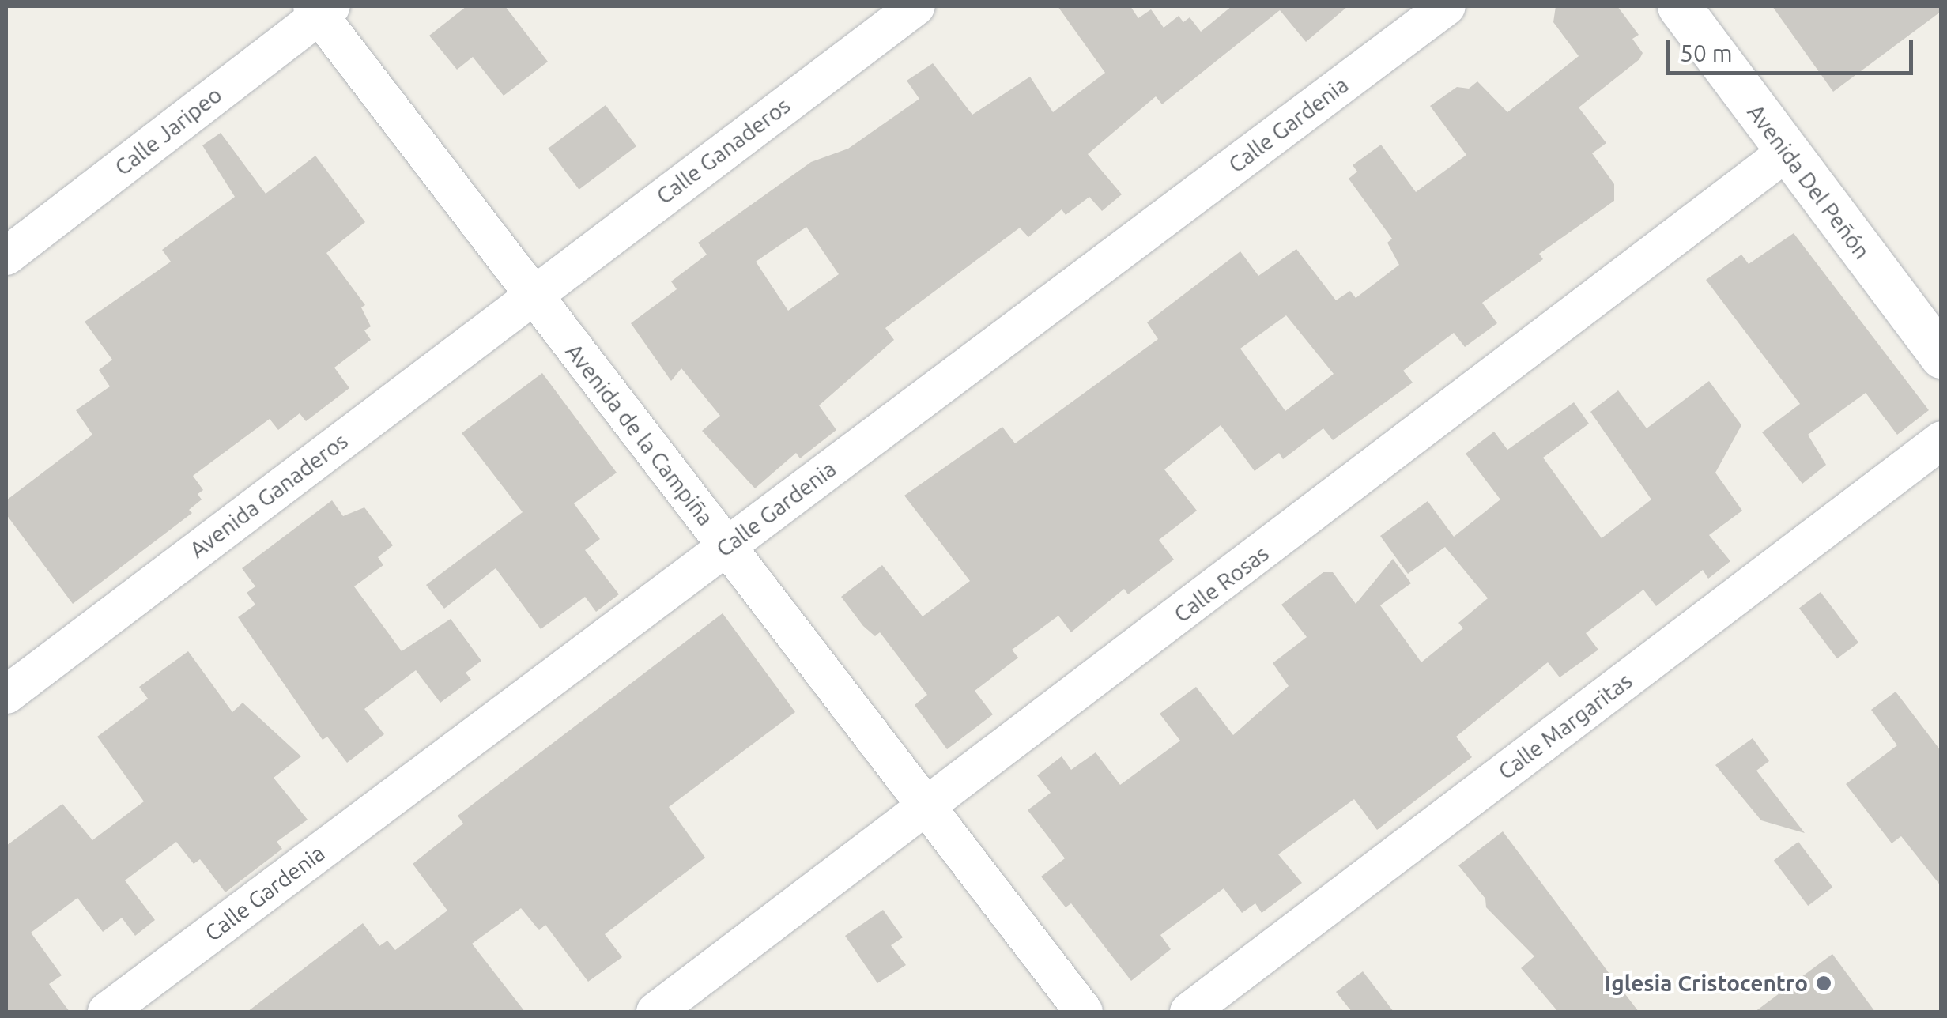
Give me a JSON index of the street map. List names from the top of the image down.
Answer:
{
  "streets": {
    "street": [
      "Calle Gardenia",
      "Calle Jaripeo",
      "Calle Ganaderos",
      "Avenida Del Peñón",
      "Avenida de la Campiña",
      "Avenida Ganaderos",
      "Calle Rosas",
      "Calle Margaritas"
    ]
  },
  "crossings": [
    ["Calle Gardenia", "Avenida de la Campiña"],
    ["Calle Jaripeo", "Avenida de la Campiña"],
    ["Calle Ganaderos", "Avenida de la Campiña"],
    ["Calle Ganaderos", "Avenida Ganaderos"],
    ["Avenida Del Peñón", "Calle Rosas"],
    ["Avenida de la Campiña", "Avenida Ganaderos"],
    ["Avenida de la Campiña", "Calle Rosas"]
  ],
  "places": ["Iglesia Cristocentro"],
  "scale_bar": "50 m"
}
